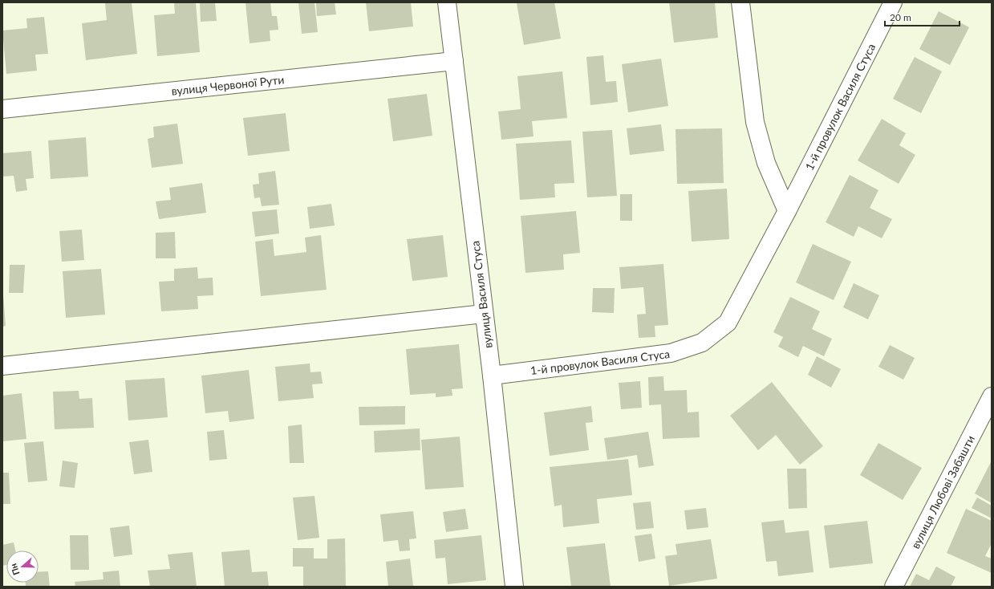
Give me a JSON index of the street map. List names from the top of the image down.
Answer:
{
  "streets": {
    "street": [
      "вулиця Червоної Рути",
      "1-й провулок Василя Стуса",
      "вулиця Василя Стуса",
      "вулиця Любові Забашти"
    ]
  },
  "crossings": [
    ["вулиця Червоної Рути", "вулиця Василя Стуса"],
    ["1-й провулок Василя Стуса", "вулиця Василя Стуса"]
  ],
  "scale_bar": "20 m",
  "north": "left"
}
